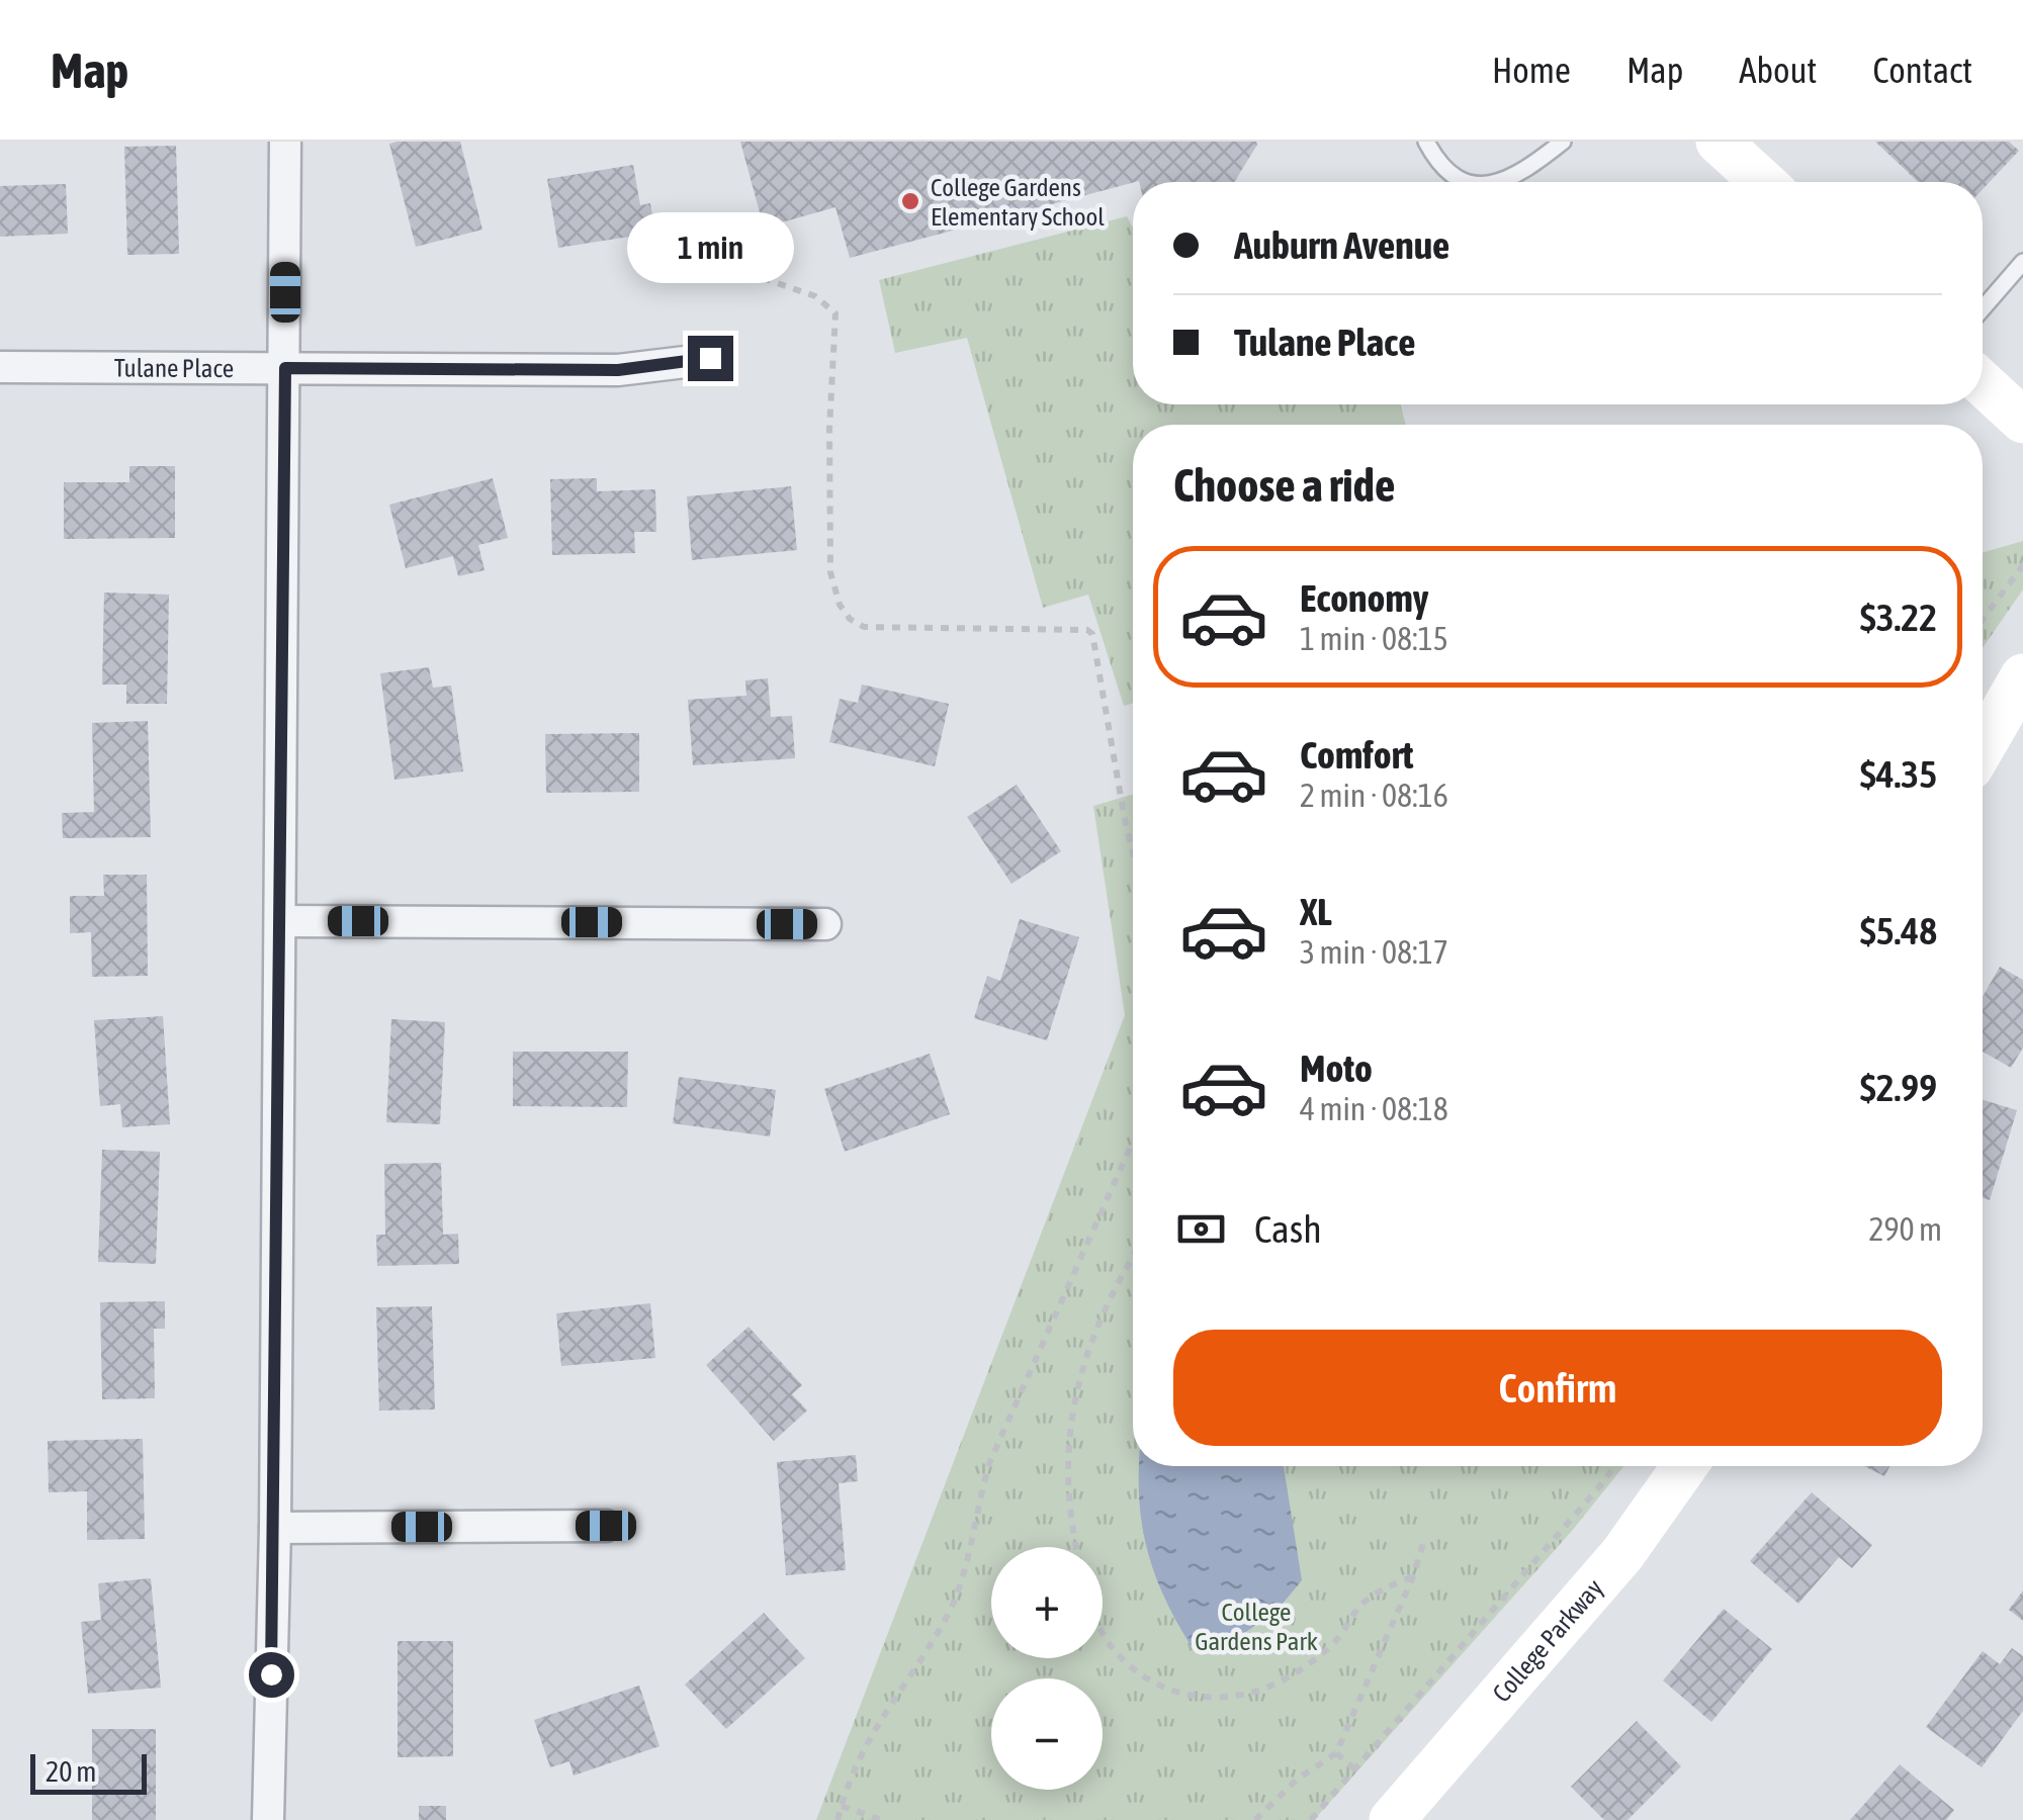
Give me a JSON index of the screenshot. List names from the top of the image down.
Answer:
{
  "streets": {
    "street": ["Tulane Place", "College Parkway"]
  },
  "parks": ["College Gardens Park"],
  "places": ["College Gardens Elementary School"],
  "scale_bar": "20 m",
  "page": {
    "header": "Map",
    "nav": [
      "Home",
      "Map",
      "About",
      "Contact"
    ],
    "banner": ["Auburn Avenue", "Tulane Place"],
    "bubble": "1 min",
    "heading": "Choose a ride",
    "list": [
      {
        "name": "Economy",
        "note": "1 min · 08:15",
        "value": "$3.22"
      },
      {
        "name": "Comfort",
        "note": "2 min · 08:16",
        "value": "$4.35"
      },
      {
        "name": "XL",
        "note": "3 min · 08:17",
        "value": "$5.48"
      },
      {
        "name": "Moto",
        "note": "4 min · 08:18",
        "value": "$2.99"
      }
    ],
    "pay": ["Cash", "290 m"],
    "buttons": "Confirm",
    "map_buttons": ["+", "−"],
    "scale": "20 m"
  }
}
